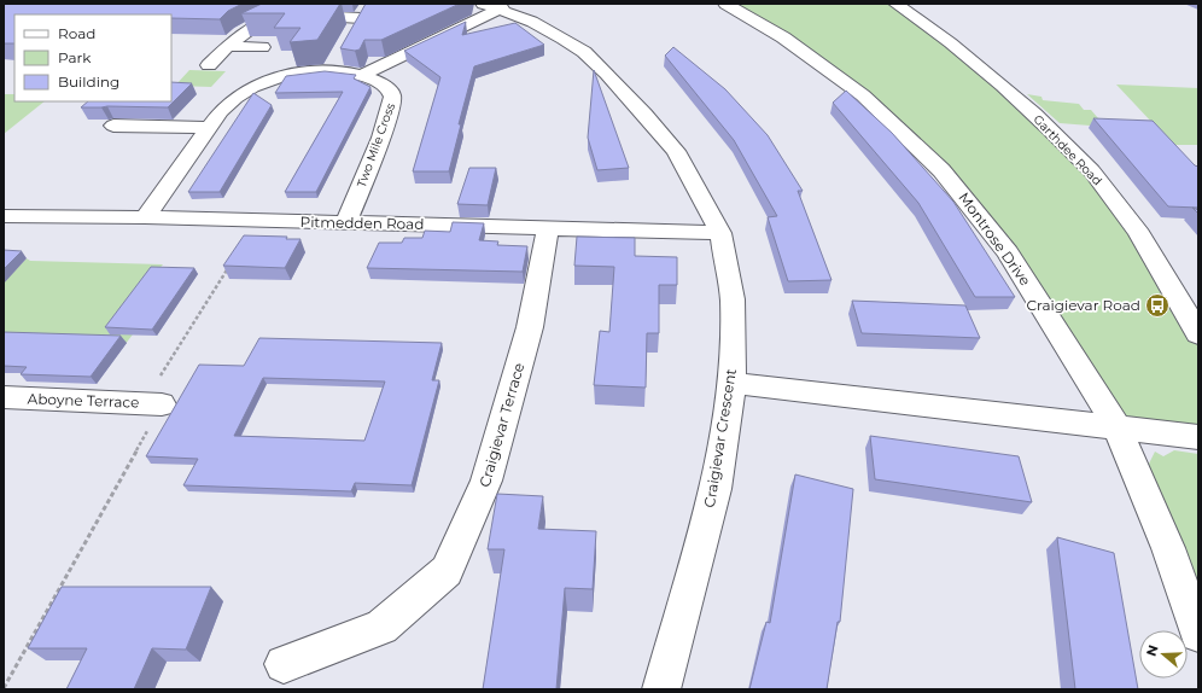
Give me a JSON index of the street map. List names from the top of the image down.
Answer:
{
  "streets": {
    "street": [
      "Two Mile Cross",
      "Garthdee Road",
      "Pitmedden Road",
      "Montrose Drive",
      "Aboyne Terrace",
      "Craigievar Terrace",
      "Craigievar Crescent"
    ]
  },
  "crossings": [
    ["Two Mile Cross", "Pitmedden Road"],
    ["Pitmedden Road", "Craigievar Terrace"],
    ["Pitmedden Road", "Craigievar Crescent"]
  ],
  "places": {
    "bus stop": ["Craigievar Road"]
  },
  "legend": ["Road", "Park", "Building"],
  "north": "left"
}
